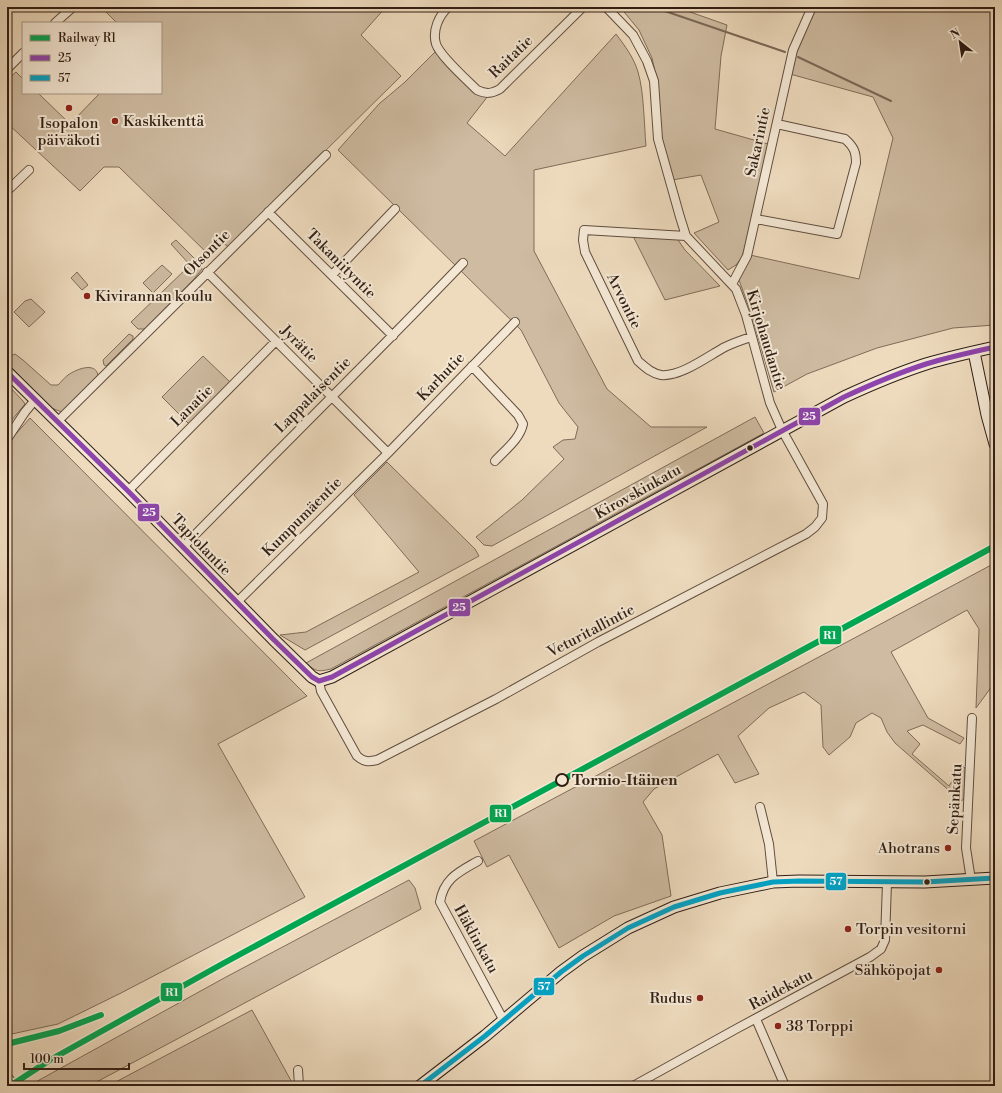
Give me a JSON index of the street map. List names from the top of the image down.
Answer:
{
  "streets": {
    "street": [
      "Raitatie",
      "Sakarintie",
      "Otsontie",
      "Takaniityntie",
      "Arvontie",
      "Kirjohaudantie",
      "Jyrätie",
      "Karhutie",
      "Lappalaisentie",
      "Lanatie",
      "Kirovskinkatu",
      "Kumpumäentie",
      "Tapiolantie",
      "Veturitallintie",
      "Sepänkatu",
      "Häklinkatu",
      "Raidekatu"
    ]
  },
  "crossings": [
    ["Sakarintie", "Kirjohaudantie"],
    ["Otsontie", "Takaniityntie"],
    ["Otsontie", "Jyrätie"],
    ["Otsontie", "Tapiolantie"],
    ["Takaniityntie", "Lappalaisentie"],
    ["Arvontie", "Kirjohaudantie"],
    ["Kirjohaudantie", "Kirovskinkatu"],
    ["Kirjohaudantie", "Veturitallintie"],
    ["Jyrätie", "Karhutie"],
    ["Jyrätie", "Lappalaisentie"],
    ["Jyrätie", "Lanatie"],
    ["Jyrätie", "Kumpumäentie"],
    ["Karhutie", "Kumpumäentie"],
    ["Lappalaisentie", "Tapiolantie"],
    ["Lanatie", "Tapiolantie"],
    ["Kirovskinkatu", "Tapiolantie"],
    ["Kirovskinkatu", "Veturitallintie"],
    ["Kumpumäentie", "Tapiolantie"],
    ["Tapiolantie", "Veturitallintie"]
  ],
  "places": [
    "Isopalon päiväkoti",
    "Kaskikenttä",
    "Kivirannan koulu",
    "Tornio-Itäinen",
    "Ahotrans",
    "Torpin vesitorni",
    "Sähköpojat",
    "Rudus",
    "38 Torppi"
  ],
  "lines": ["transit line 25", "rail line R1", "transit line 57"],
  "legend": ["Railway R1", "25", "57"],
  "scale_bar": "100 m",
  "north": "top left"
}
